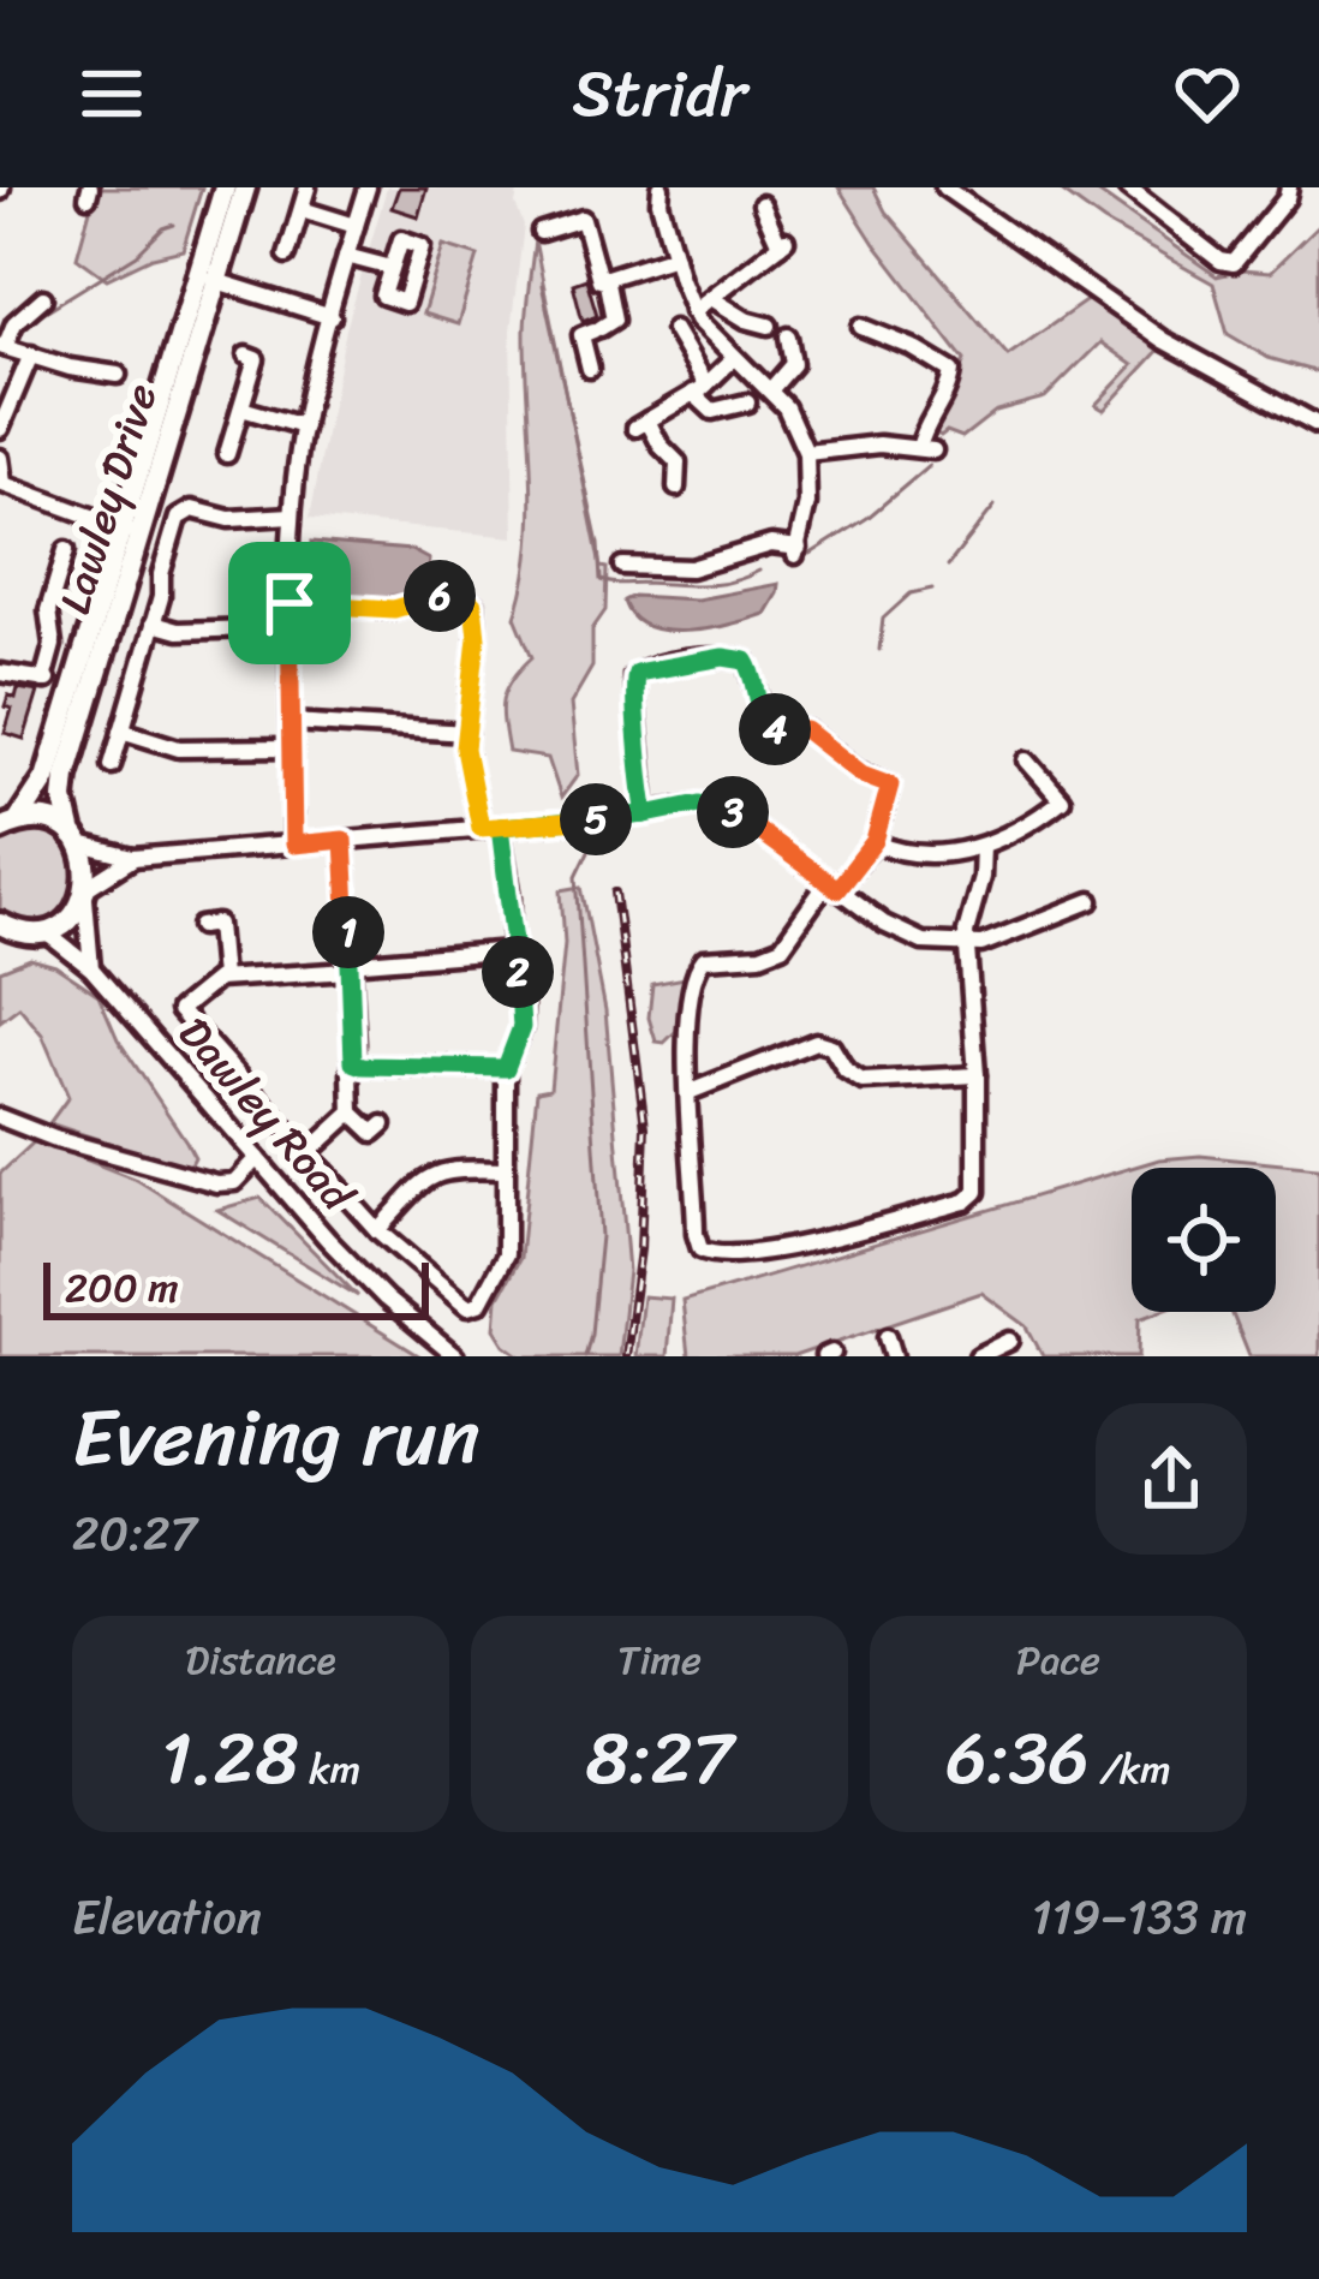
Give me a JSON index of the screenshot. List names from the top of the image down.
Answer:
{
  "streets": {
    "main road": ["Lawley Drive"],
    "street": ["Dawley Road"]
  },
  "scale_bar": "200 m",
  "page": {
    "header": "Stridr",
    "pins": [
      "6",
      "4",
      "3",
      "5",
      "1",
      "2"
    ],
    "scale": "200 m",
    "heading": ["Evening run", "20:27"],
    "stats": [
      ["Distance", "1.28 km"],
      ["Time", "8:27"],
      ["Pace", "6:36 /km"]
    ],
    "chart": ["Elevation", "119–133 m"]
  }
}
